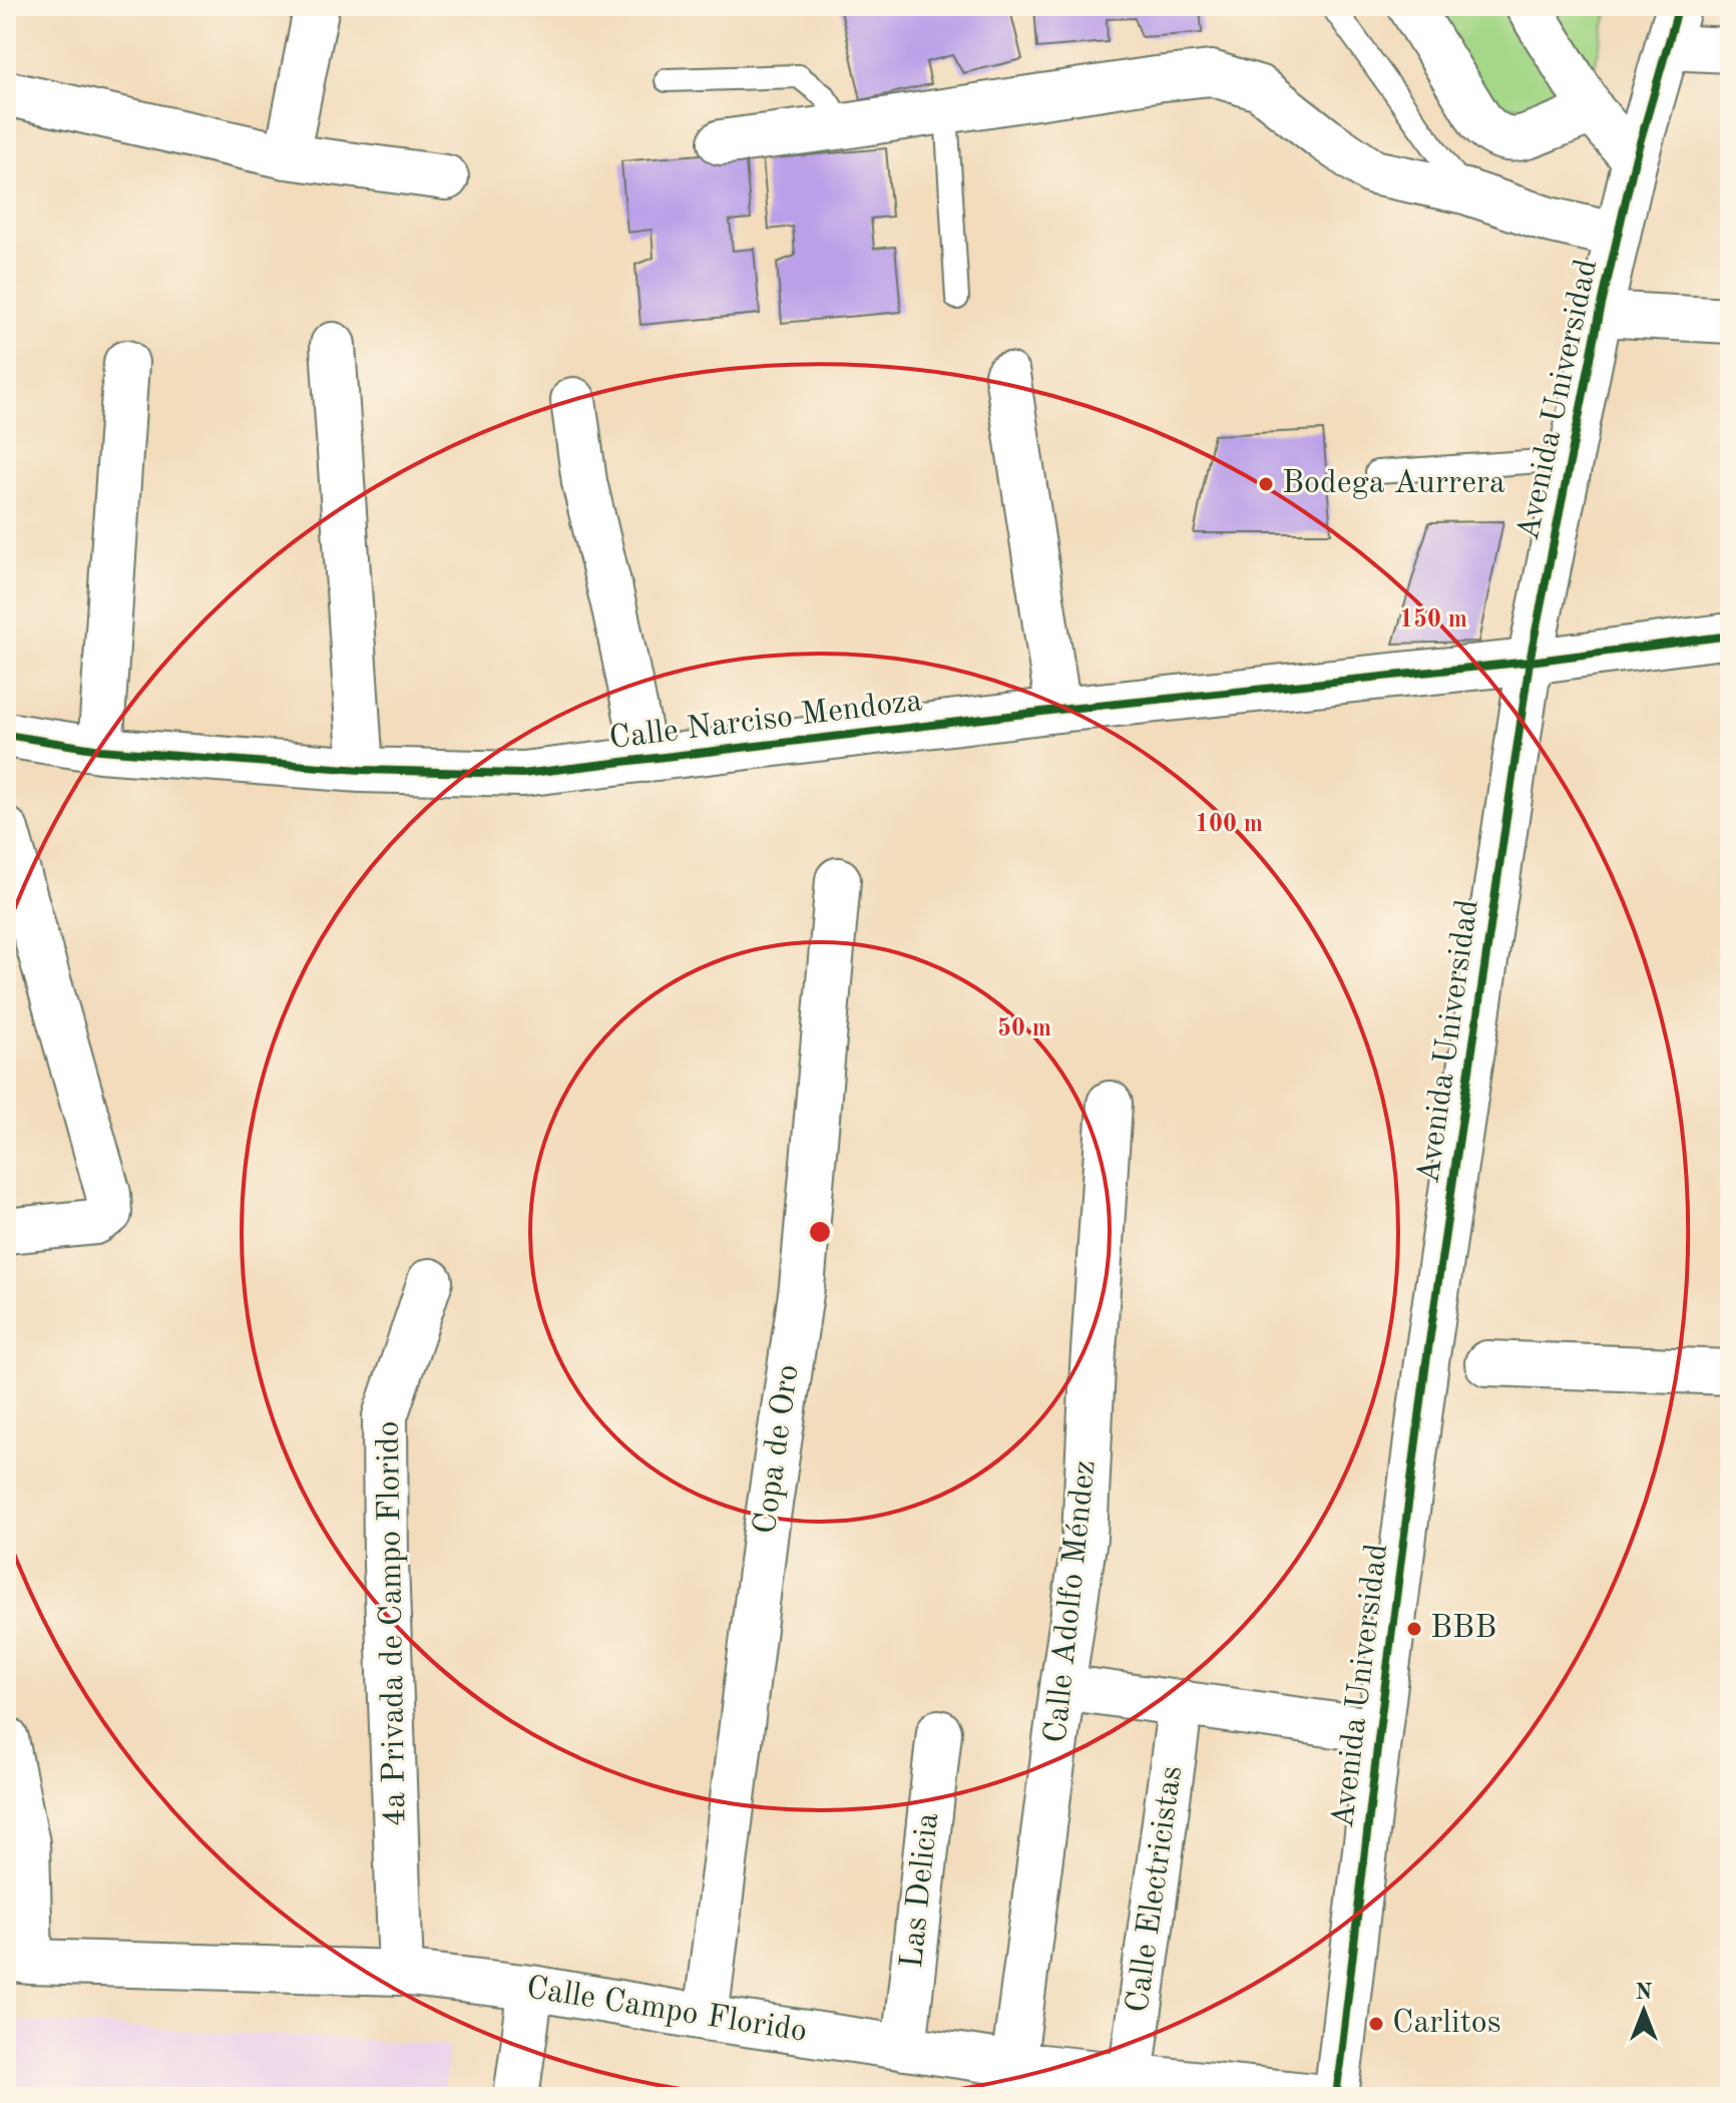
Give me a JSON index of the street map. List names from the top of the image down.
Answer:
{
  "streets": {
    "street": [
      "Avenida Universidad",
      "Calle Narciso Mendoza",
      "Copa de Oro",
      "Calle Adolfo Méndez",
      "4a Privada de Campo Florido",
      "Calle Electricistas",
      "Las Delicia",
      "Calle Campo Florido"
    ]
  },
  "crossings": [
    ["Avenida Universidad", "Calle Narciso Mendoza"],
    ["Copa de Oro", "Calle Campo Florido"],
    ["Calle Adolfo Méndez", "Calle Campo Florido"],
    ["4a Privada de Campo Florido", "Calle Campo Florido"],
    ["Calle Electricistas", "Calle Campo Florido"],
    ["Las Delicia", "Calle Campo Florido"]
  ],
  "places": ["Bodega Aurrera", "BBB", "Carlitos"],
  "north": "top",
  "rings": ["150 m", "100 m", "50 m"]
}
